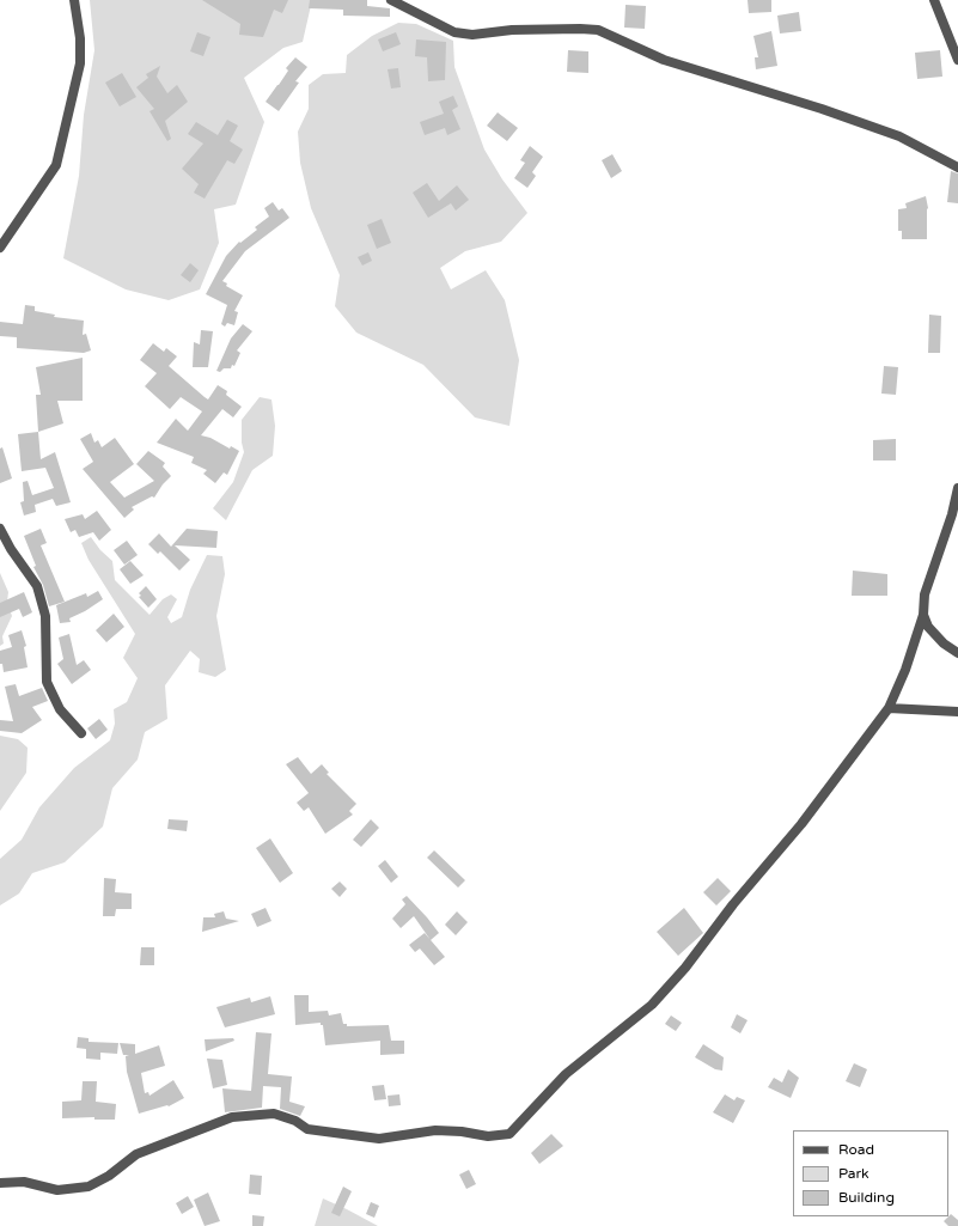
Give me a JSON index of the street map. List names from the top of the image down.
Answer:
{
  "legend": ["Road", "Park", "Building"]
}
